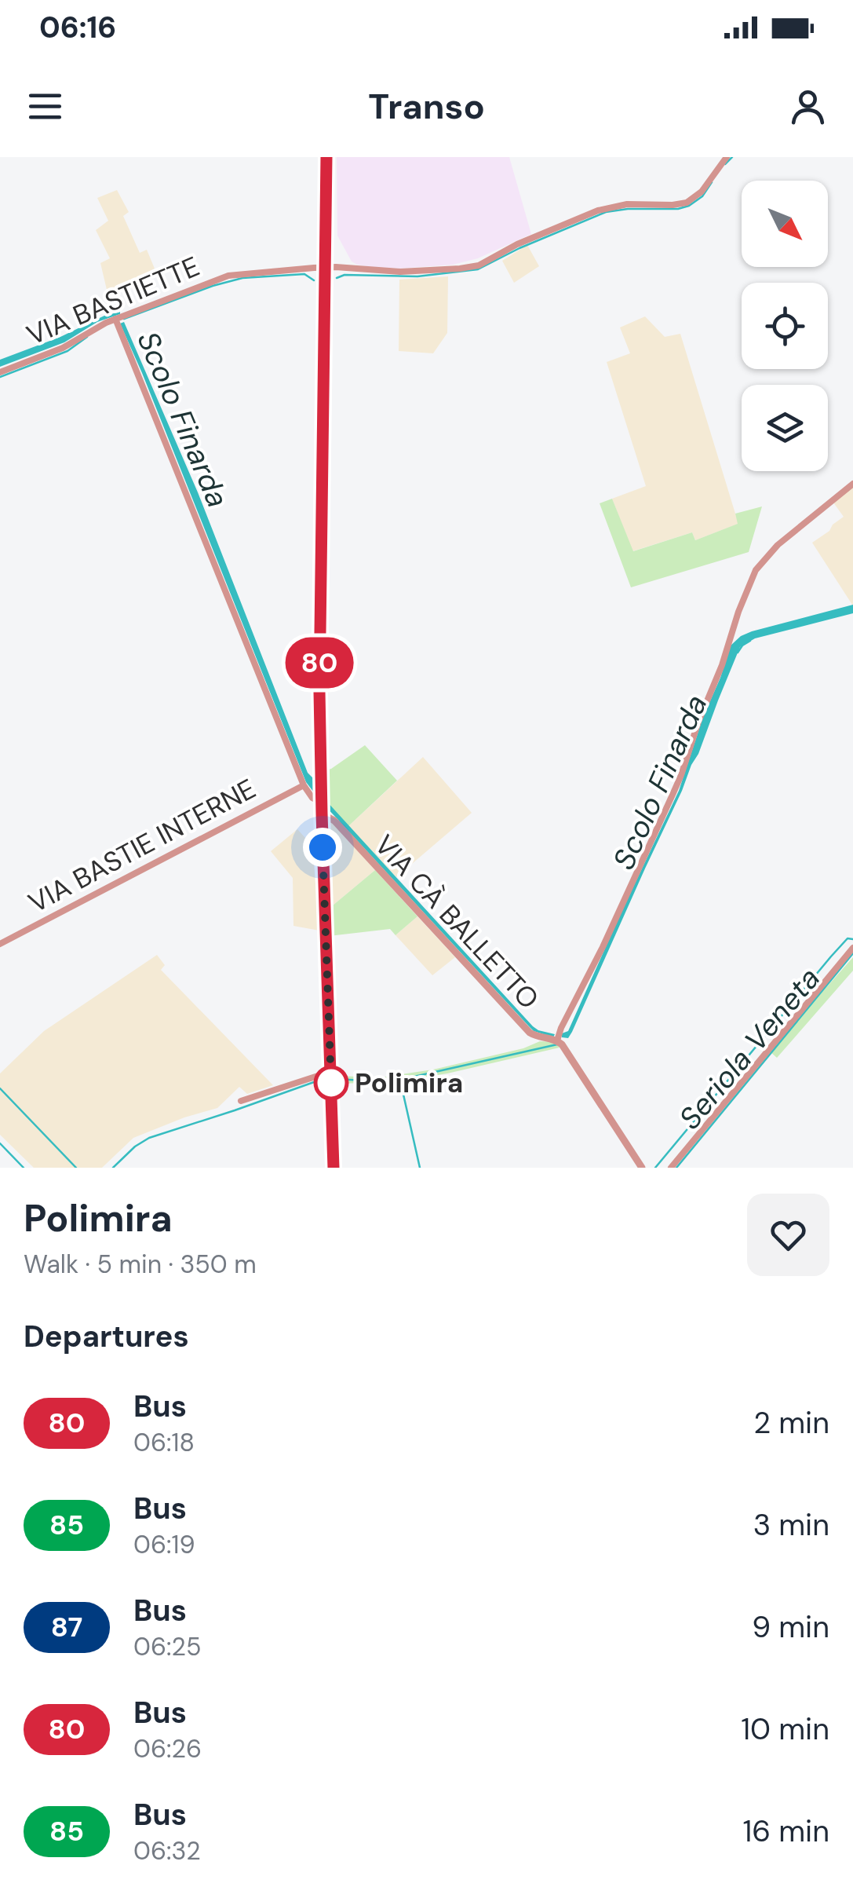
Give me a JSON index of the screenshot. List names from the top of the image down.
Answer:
{
  "streets": {
    "street": ["VIA BASTIETTE", "VIA BASTIE INTERNE", "VIA CÀ BALLETTO"]
  },
  "water": ["Scolo Finarda", "Seriola Veneta"],
  "places": ["Polimira"],
  "lines": ["bus line 80"],
  "north": "bottom right",
  "page": {
    "status": "06:16",
    "header": "Transo",
    "on_map": "80",
    "heading": [
      ["Polimira", "Walk · 5 min · 350 m"],
      "Departures"
    ],
    "list": [
      {
        "mark": "80",
        "name": "Bus",
        "note": "06:18",
        "value": "2 min"
      },
      {
        "mark": "85",
        "name": "Bus",
        "note": "06:19",
        "value": "3 min"
      },
      {
        "mark": "87",
        "name": "Bus",
        "note": "06:25",
        "value": "9 min"
      },
      {
        "mark": "80",
        "name": "Bus",
        "note": "06:26",
        "value": "10 min"
      },
      {
        "mark": "85",
        "name": "Bus",
        "note": "06:32",
        "value": "16 min"
      }
    ]
  }
}
